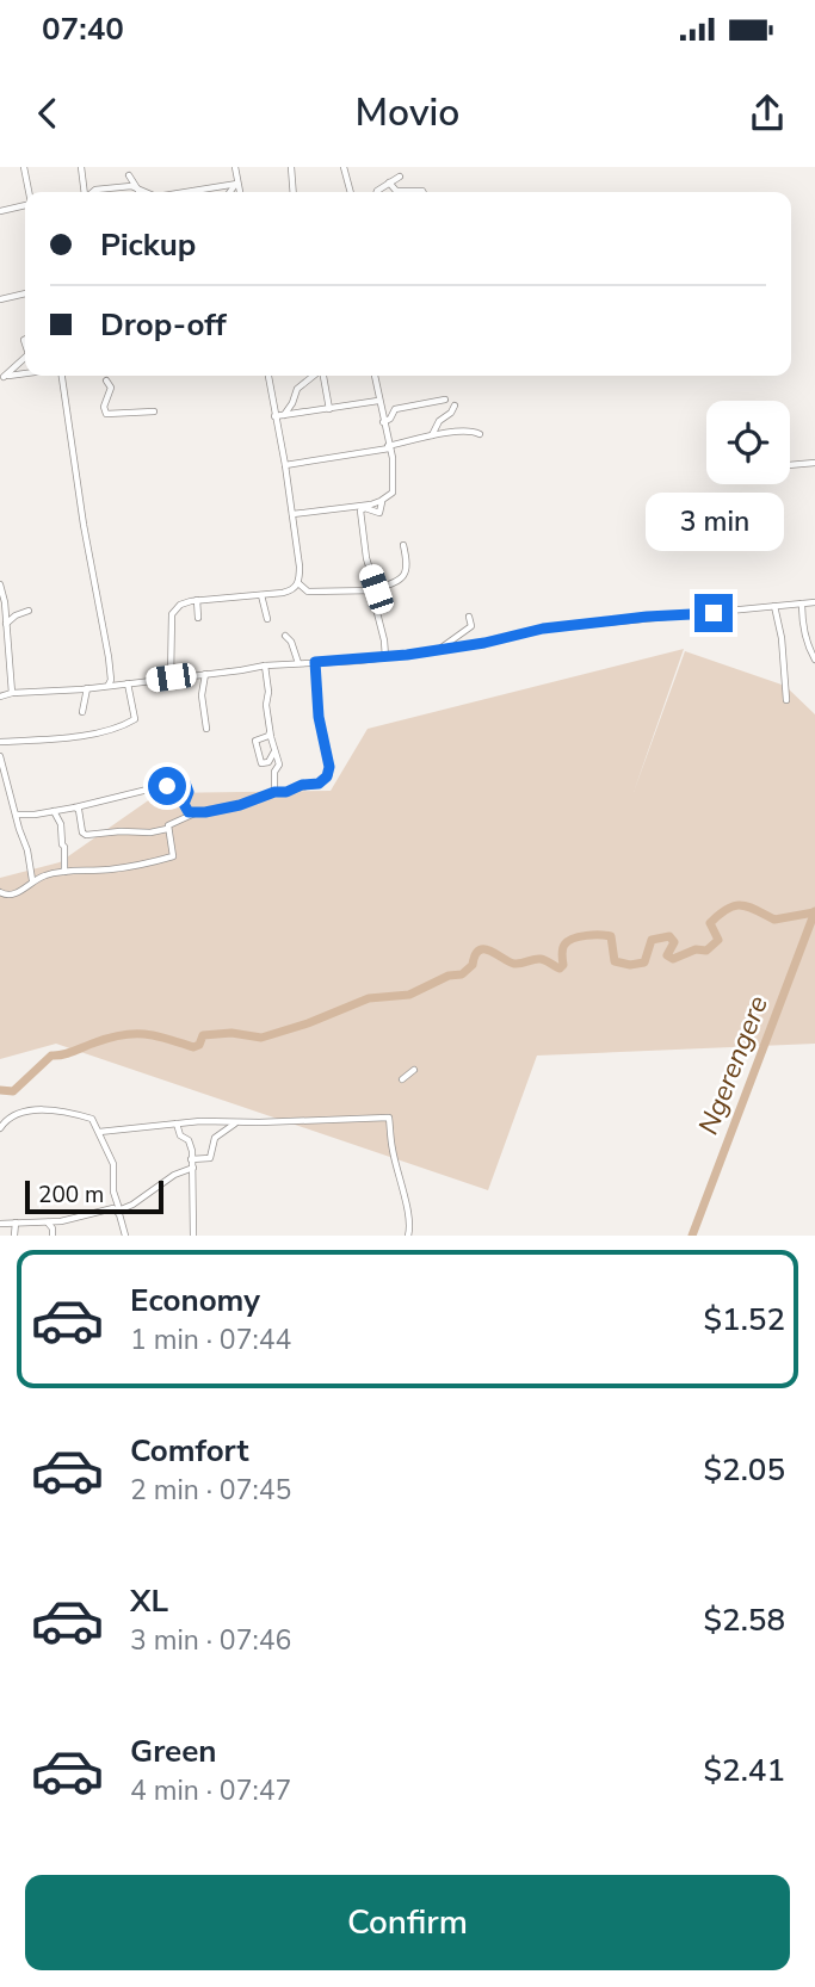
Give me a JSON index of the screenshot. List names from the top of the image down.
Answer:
{
  "water": ["Ngerengere"],
  "scale_bar": "200 m",
  "page": {
    "status": "07:40",
    "header": "Movio",
    "banner": ["Pickup", "Drop-off"],
    "bubble": "3 min",
    "scale": "200 m",
    "list": [
      {
        "name": "Economy",
        "note": "1 min · 07:44",
        "value": "$1.52"
      },
      {
        "name": "Comfort",
        "note": "2 min · 07:45",
        "value": "$2.05"
      },
      {
        "name": "XL",
        "note": "3 min · 07:46",
        "value": "$2.58"
      },
      {
        "name": "Green",
        "note": "4 min · 07:47",
        "value": "$2.41"
      }
    ],
    "buttons": "Confirm"
  }
}
